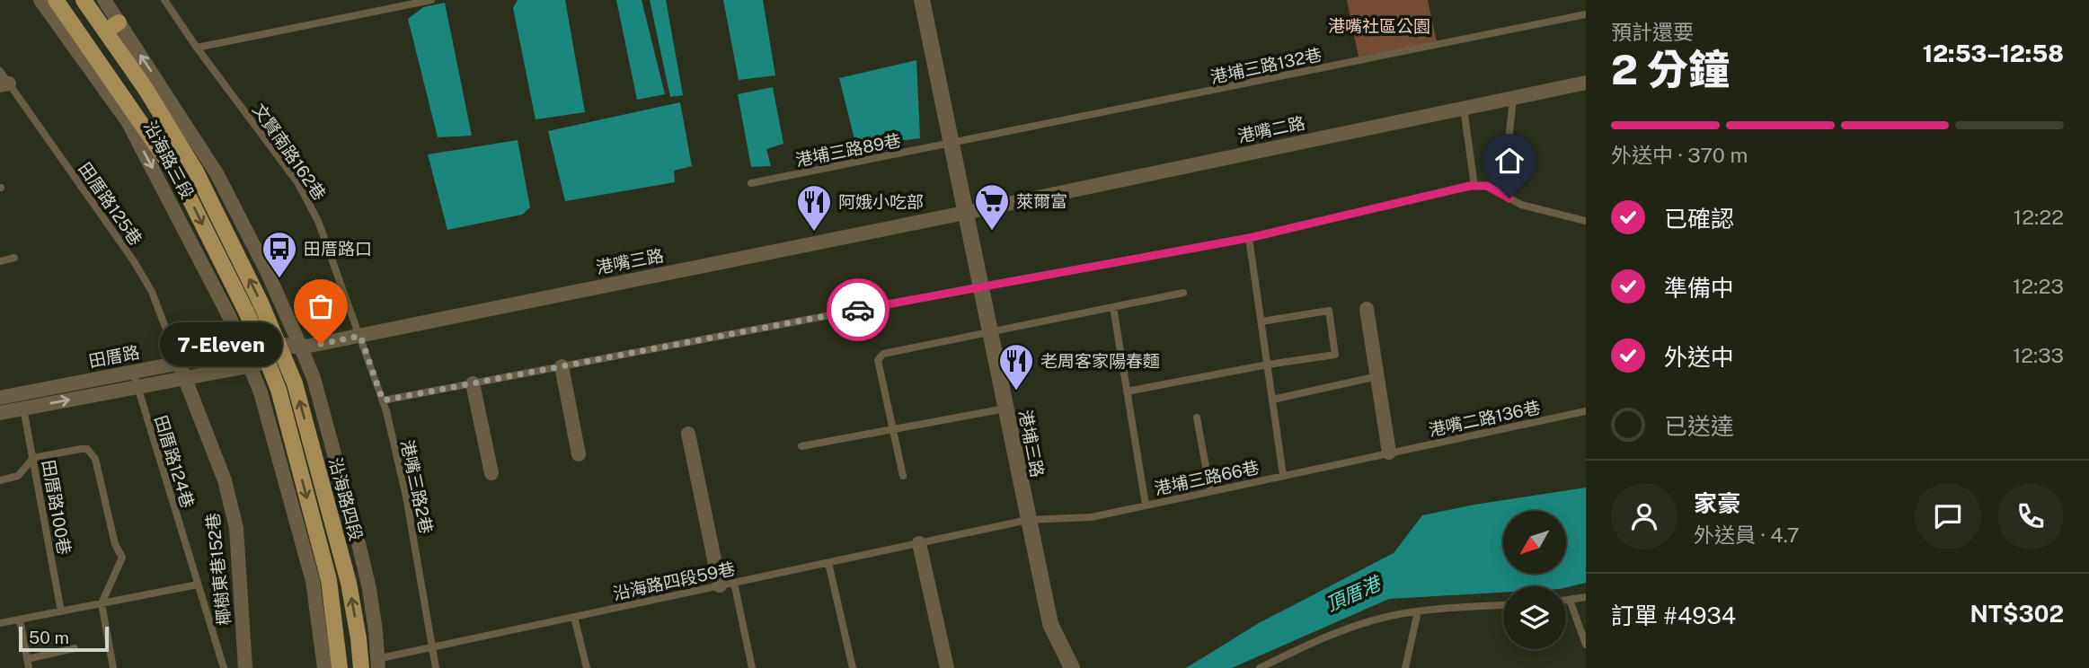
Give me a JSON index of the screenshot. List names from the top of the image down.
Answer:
{
  "streets": {
    "main road": ["沿海路三段", "沿海路四段"],
    "street": [
      "港嘴二路",
      "港嘴三路",
      "田厝路",
      "港埔三路",
      "椰樹東巷152巷"
    ],
    "lane": [
      "港埔三路132巷",
      "港埔三路89巷",
      "文賢南路162巷",
      "田厝路125巷",
      "港嘴二路136巷",
      "田厝路124巷",
      "港埔三路66巷",
      "港嘴三路2巷",
      "田厝路100巷",
      "沿海路四段59巷"
    ]
  },
  "crossings": [
    ["港埔三路132巷", "港埔三路89巷"],
    ["港埔三路132巷", "港埔三路"],
    ["港嘴二路", "港嘴三路"],
    ["港嘴二路", "港埔三路"],
    ["港埔三路89巷", "港埔三路"],
    ["文賢南路162巷", "港嘴三路"],
    ["文賢南路162巷", "港嘴三路2巷"],
    ["沿海路三段", "港嘴三路"],
    ["沿海路三段", "田厝路"],
    ["沿海路三段", "沿海路四段"],
    ["田厝路125巷", "田厝路"],
    ["田厝路125巷", "椰樹東巷152巷"],
    ["港嘴三路", "田厝路"],
    ["港嘴三路", "港埔三路"],
    ["港嘴三路", "港嘴三路2巷"],
    ["港嘴三路", "沿海路四段"],
    ["田厝路", "田厝路124巷"],
    ["田厝路", "沿海路四段"],
    ["田厝路", "田厝路100巷"],
    ["田厝路", "椰樹東巷152巷"],
    ["港嘴二路136巷", "港埔三路66巷"],
    ["港埔三路", "港埔三路66巷"],
    ["港埔三路", "沿海路四段59巷"],
    ["港埔三路66巷", "沿海路四段59巷"],
    ["港嘴三路2巷", "沿海路四段59巷"],
    ["沿海路四段", "沿海路四段59巷"]
  ],
  "water": ["頂厝港"],
  "parks": ["港嘴社區公園"],
  "places": {
    "supermarket": ["萊爾富"],
    "restaurant": ["阿娥小吃部", "老周客家陽春麵"],
    "bus stop": ["田厝路口"],
    "other": ["7-Eleven"]
  },
  "scale_bar": "50 m",
  "north": "bottom left",
  "page": {
    "heading": ["2 分鐘", "預計還要", "12:53–12:58"],
    "panel": [
      "家豪",
      "外送員 · 4.7",
      "訂單 #4934",
      "NT$302"
    ],
    "bar": "外送中 · 370 m",
    "list": [
      ["已確認", "12:22"],
      ["準備中", "12:23"],
      ["外送中", "12:33"],
      "已送達"
    ],
    "bubble": "7-Eleven",
    "scale": "50 m"
  }
}
